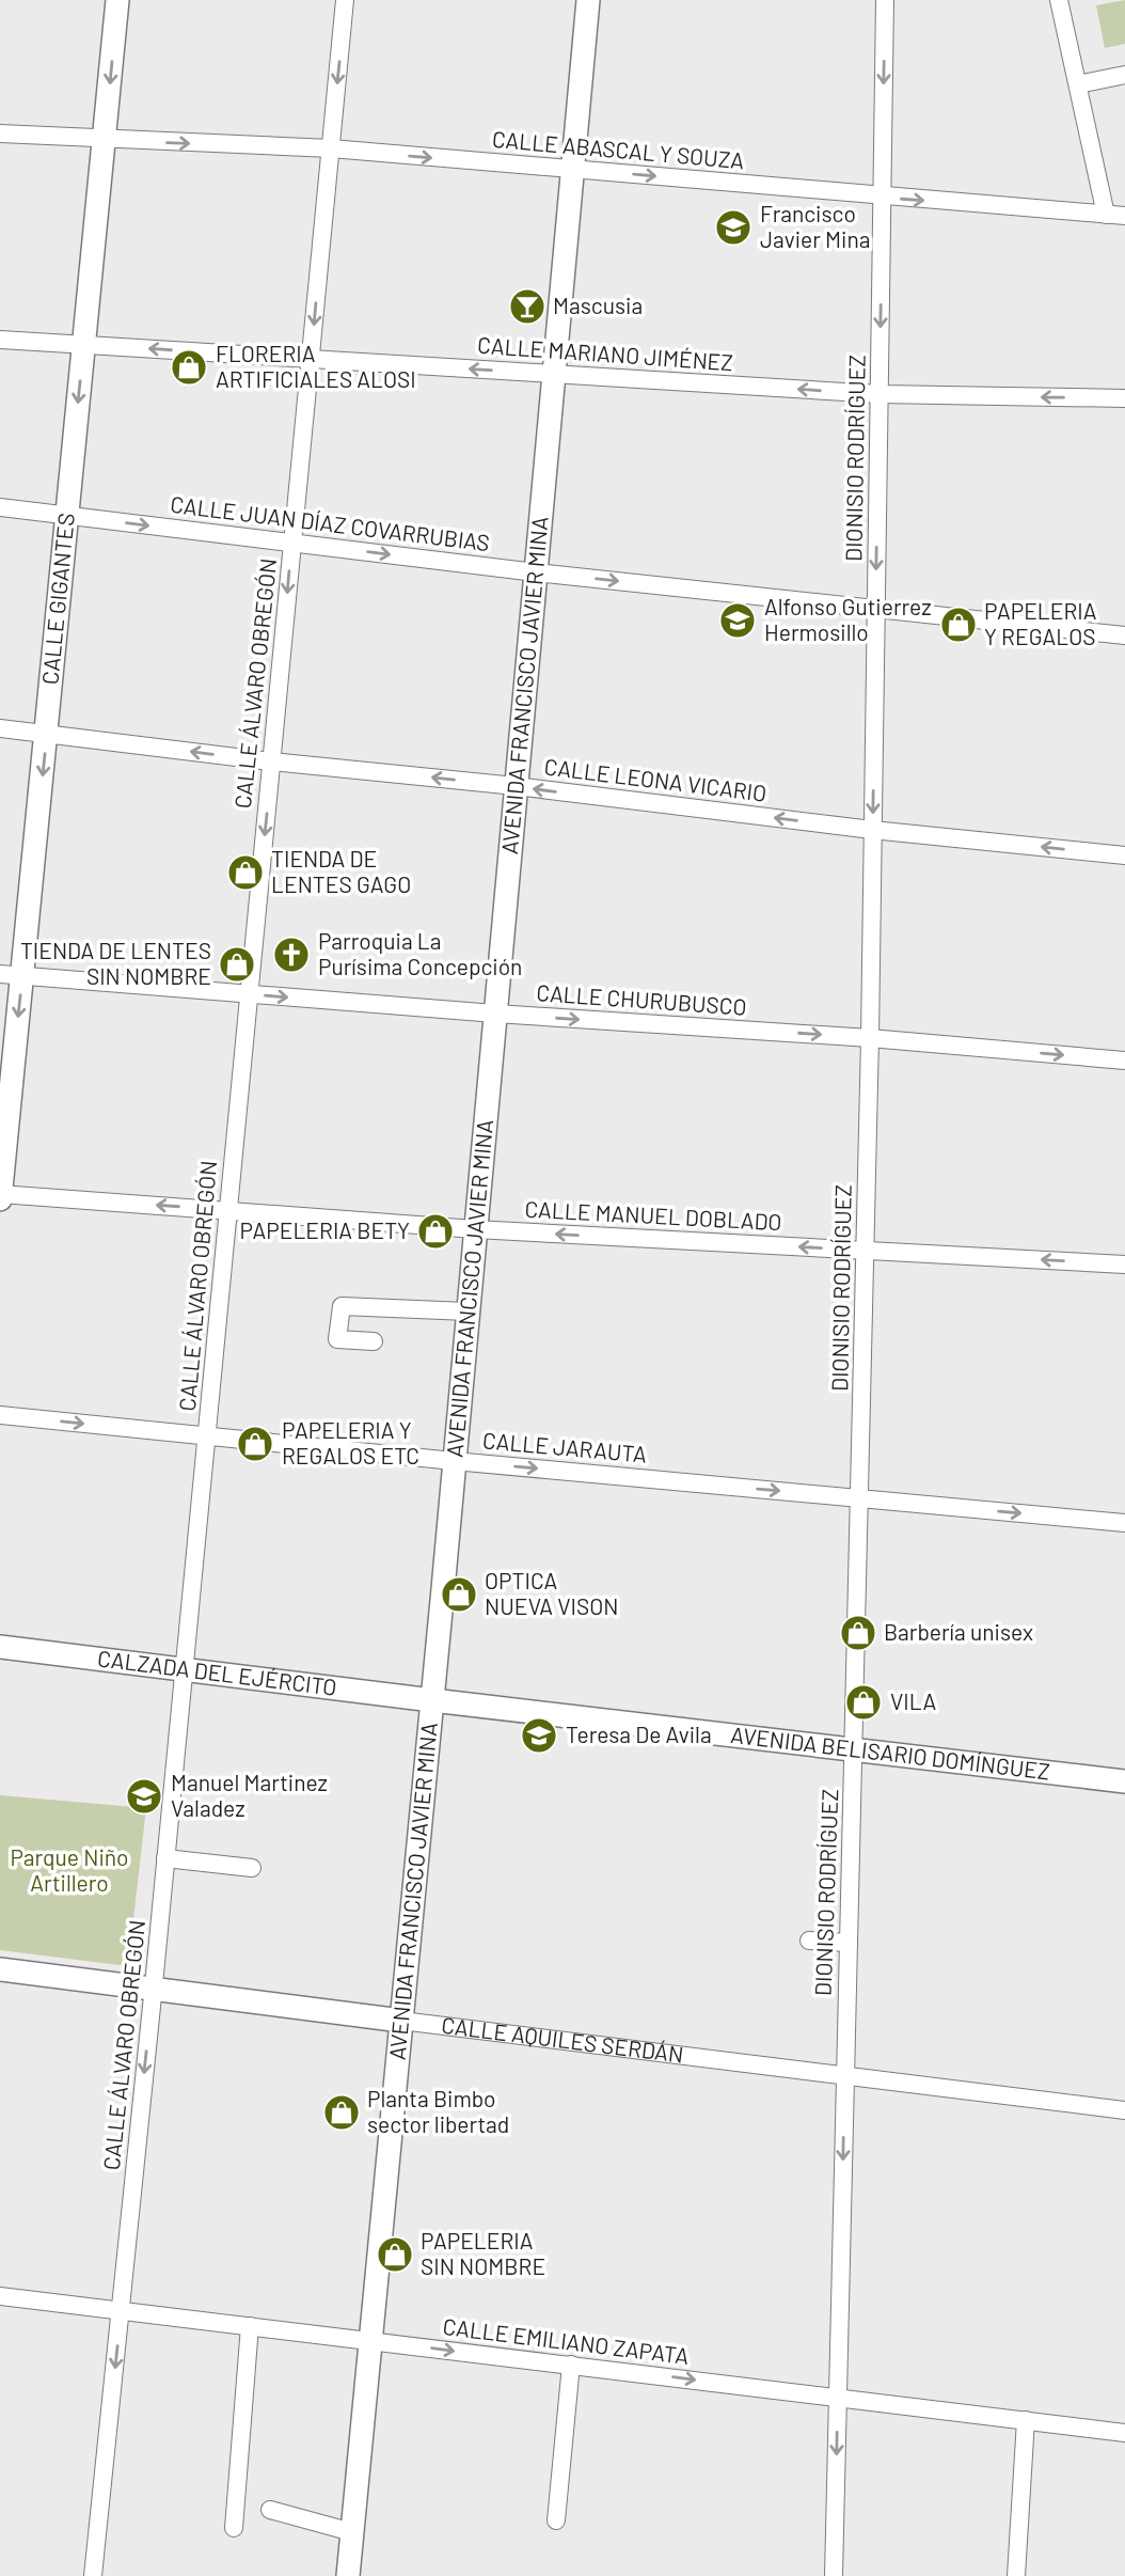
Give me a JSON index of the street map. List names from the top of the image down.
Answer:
{
  "streets": {
    "main road": [
      "CALLE GIGANTES",
      "AVENIDA FRANCISCO JAVIER MINA",
      "CALZADA DEL EJÉRCITO",
      "AVENIDA BELISARIO DOMÍNGUEZ",
      "CALLE AQUILES SERDÁN"
    ],
    "street": [
      "CALLE ABASCAL Y SOUZA",
      "CALLE MARIANO JIMÉNEZ",
      "DIONISIO RODRÍGUEZ",
      "CALLE JUAN DÍAZ COVARRUBIAS",
      "CALLE ÁLVARO OBREGÓN",
      "CALLE LEONA VICARIO",
      "CALLE CHURUBUSCO",
      "CALLE MANUEL DOBLADO",
      "CALLE JARAUTA",
      "CALLE EMILIANO ZAPATA"
    ]
  },
  "crossings": [
    ["CALLE ABASCAL Y SOUZA", "DIONISIO RODRÍGUEZ"],
    ["CALLE ABASCAL Y SOUZA", "CALLE GIGANTES"],
    ["CALLE ABASCAL Y SOUZA", "CALLE ÁLVARO OBREGÓN"],
    ["CALLE ABASCAL Y SOUZA", "AVENIDA FRANCISCO JAVIER MINA"],
    ["CALLE MARIANO JIMÉNEZ", "DIONISIO RODRÍGUEZ"],
    ["CALLE MARIANO JIMÉNEZ", "CALLE GIGANTES"],
    ["CALLE MARIANO JIMÉNEZ", "CALLE ÁLVARO OBREGÓN"],
    ["CALLE MARIANO JIMÉNEZ", "AVENIDA FRANCISCO JAVIER MINA"],
    ["DIONISIO RODRÍGUEZ", "CALLE JUAN DÍAZ COVARRUBIAS"],
    ["DIONISIO RODRÍGUEZ", "CALLE LEONA VICARIO"],
    ["DIONISIO RODRÍGUEZ", "CALLE CHURUBUSCO"],
    ["DIONISIO RODRÍGUEZ", "CALLE MANUEL DOBLADO"],
    ["DIONISIO RODRÍGUEZ", "CALLE JARAUTA"],
    ["DIONISIO RODRÍGUEZ", "AVENIDA BELISARIO DOMÍNGUEZ"],
    ["DIONISIO RODRÍGUEZ", "CALLE AQUILES SERDÁN"],
    ["DIONISIO RODRÍGUEZ", "CALLE EMILIANO ZAPATA"],
    ["CALLE JUAN DÍAZ COVARRUBIAS", "CALLE GIGANTES"],
    ["CALLE JUAN DÍAZ COVARRUBIAS", "CALLE ÁLVARO OBREGÓN"],
    ["CALLE JUAN DÍAZ COVARRUBIAS", "AVENIDA FRANCISCO JAVIER MINA"],
    ["CALLE GIGANTES", "CALLE LEONA VICARIO"],
    ["CALLE GIGANTES", "CALLE CHURUBUSCO"],
    ["CALLE GIGANTES", "CALLE MANUEL DOBLADO"],
    ["CALLE ÁLVARO OBREGÓN", "CALLE LEONA VICARIO"],
    ["CALLE ÁLVARO OBREGÓN", "CALLE CHURUBUSCO"],
    ["CALLE ÁLVARO OBREGÓN", "CALLE MANUEL DOBLADO"],
    ["CALLE ÁLVARO OBREGÓN", "CALLE JARAUTA"],
    ["CALLE ÁLVARO OBREGÓN", "CALZADA DEL EJÉRCITO"],
    ["CALLE ÁLVARO OBREGÓN", "CALLE AQUILES SERDÁN"],
    ["CALLE ÁLVARO OBREGÓN", "CALLE EMILIANO ZAPATA"],
    ["AVENIDA FRANCISCO JAVIER MINA", "CALLE LEONA VICARIO"],
    ["AVENIDA FRANCISCO JAVIER MINA", "CALLE CHURUBUSCO"],
    ["AVENIDA FRANCISCO JAVIER MINA", "CALLE MANUEL DOBLADO"],
    ["AVENIDA FRANCISCO JAVIER MINA", "CALLE JARAUTA"],
    ["AVENIDA FRANCISCO JAVIER MINA", "CALZADA DEL EJÉRCITO"],
    ["AVENIDA FRANCISCO JAVIER MINA", "AVENIDA BELISARIO DOMÍNGUEZ"],
    ["AVENIDA FRANCISCO JAVIER MINA", "CALLE AQUILES SERDÁN"],
    ["AVENIDA FRANCISCO JAVIER MINA", "CALLE EMILIANO ZAPATA"],
    ["CALZADA DEL EJÉRCITO", "AVENIDA BELISARIO DOMÍNGUEZ"]
  ],
  "one_way": [
    "CALLE ABASCAL Y SOUZA",
    "CALLE MARIANO JIMÉNEZ",
    "DIONISIO RODRÍGUEZ",
    "CALLE JUAN DÍAZ COVARRUBIAS",
    "CALLE GIGANTES",
    "CALLE ÁLVARO OBREGÓN",
    "CALLE LEONA VICARIO",
    "CALLE CHURUBUSCO",
    "CALLE MANUEL DOBLADO",
    "CALLE JARAUTA",
    "CALLE EMILIANO ZAPATA"
  ],
  "parks": ["Parque Niño Artillero"],
  "places": {
    "school or university": [
      "Francisco Javier Mina",
      "Alfonso Gutierrez Hermosillo",
      "Teresa De Avila",
      "Manuel Martinez Valadez"
    ],
    "bar": ["Mascusia"],
    "shop": [
      "FLORERIA ARTIFICIALES ALOSI",
      "PAPELERIA Y REGALOS",
      "TIENDA DE LENTES GAGO",
      "TIENDA DE LENTES SIN NOMBRE",
      "PAPELERIA BETY",
      "PAPELERIA Y REGALOS ETC",
      "OPTICA NUEVA VISON",
      "Barbería unisex",
      "VILA",
      "Planta Bimbo sector libertad",
      "PAPELERIA SIN NOMBRE"
    ],
    "church": ["Parroquia La Purísima Concepción"]
  }
}
